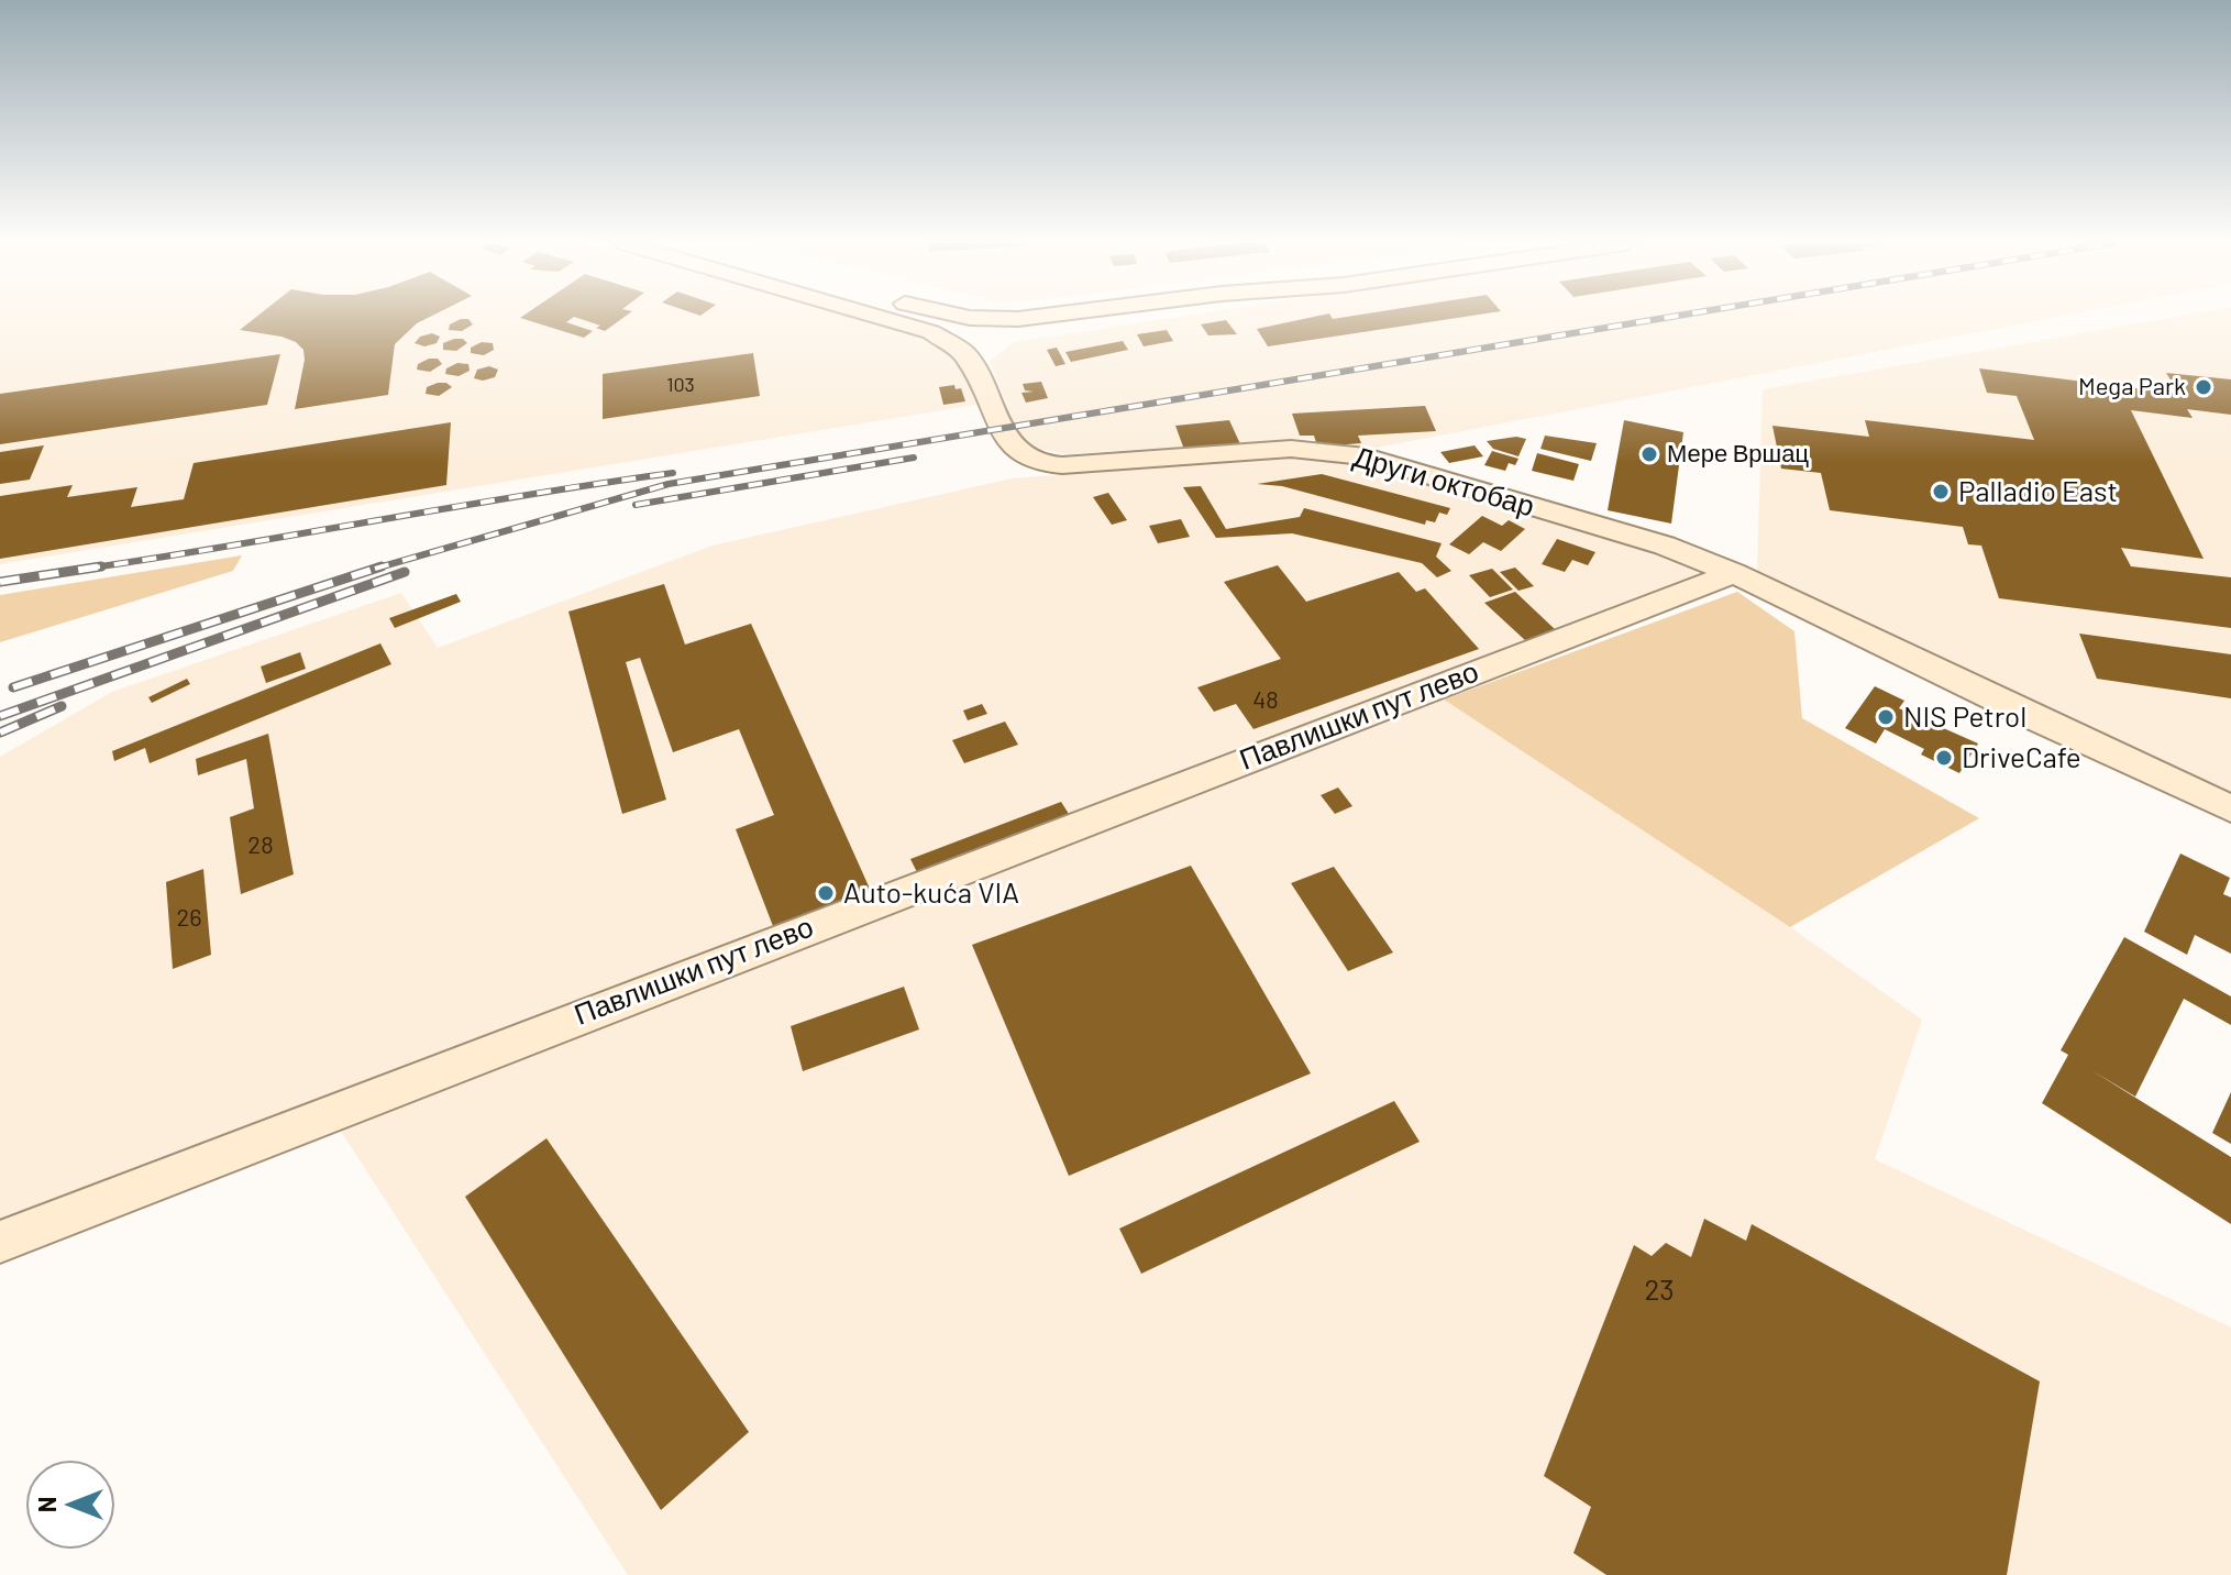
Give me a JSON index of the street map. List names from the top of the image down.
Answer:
{
  "streets": {
    "street": ["Други октобар", "Павлишки пут лево"]
  },
  "crossings": [
    ["Други октобар", "Павлишки пут лево"]
  ],
  "places": [
    "Mega Park",
    "Мере Вршац",
    "Palladio East",
    "NIS Petrol",
    "DriveCafe",
    "Auto-kuća VIA"
  ],
  "house_numbers": [
    "103",
    "48",
    "28",
    "26",
    "23"
  ],
  "north": "left"
}
